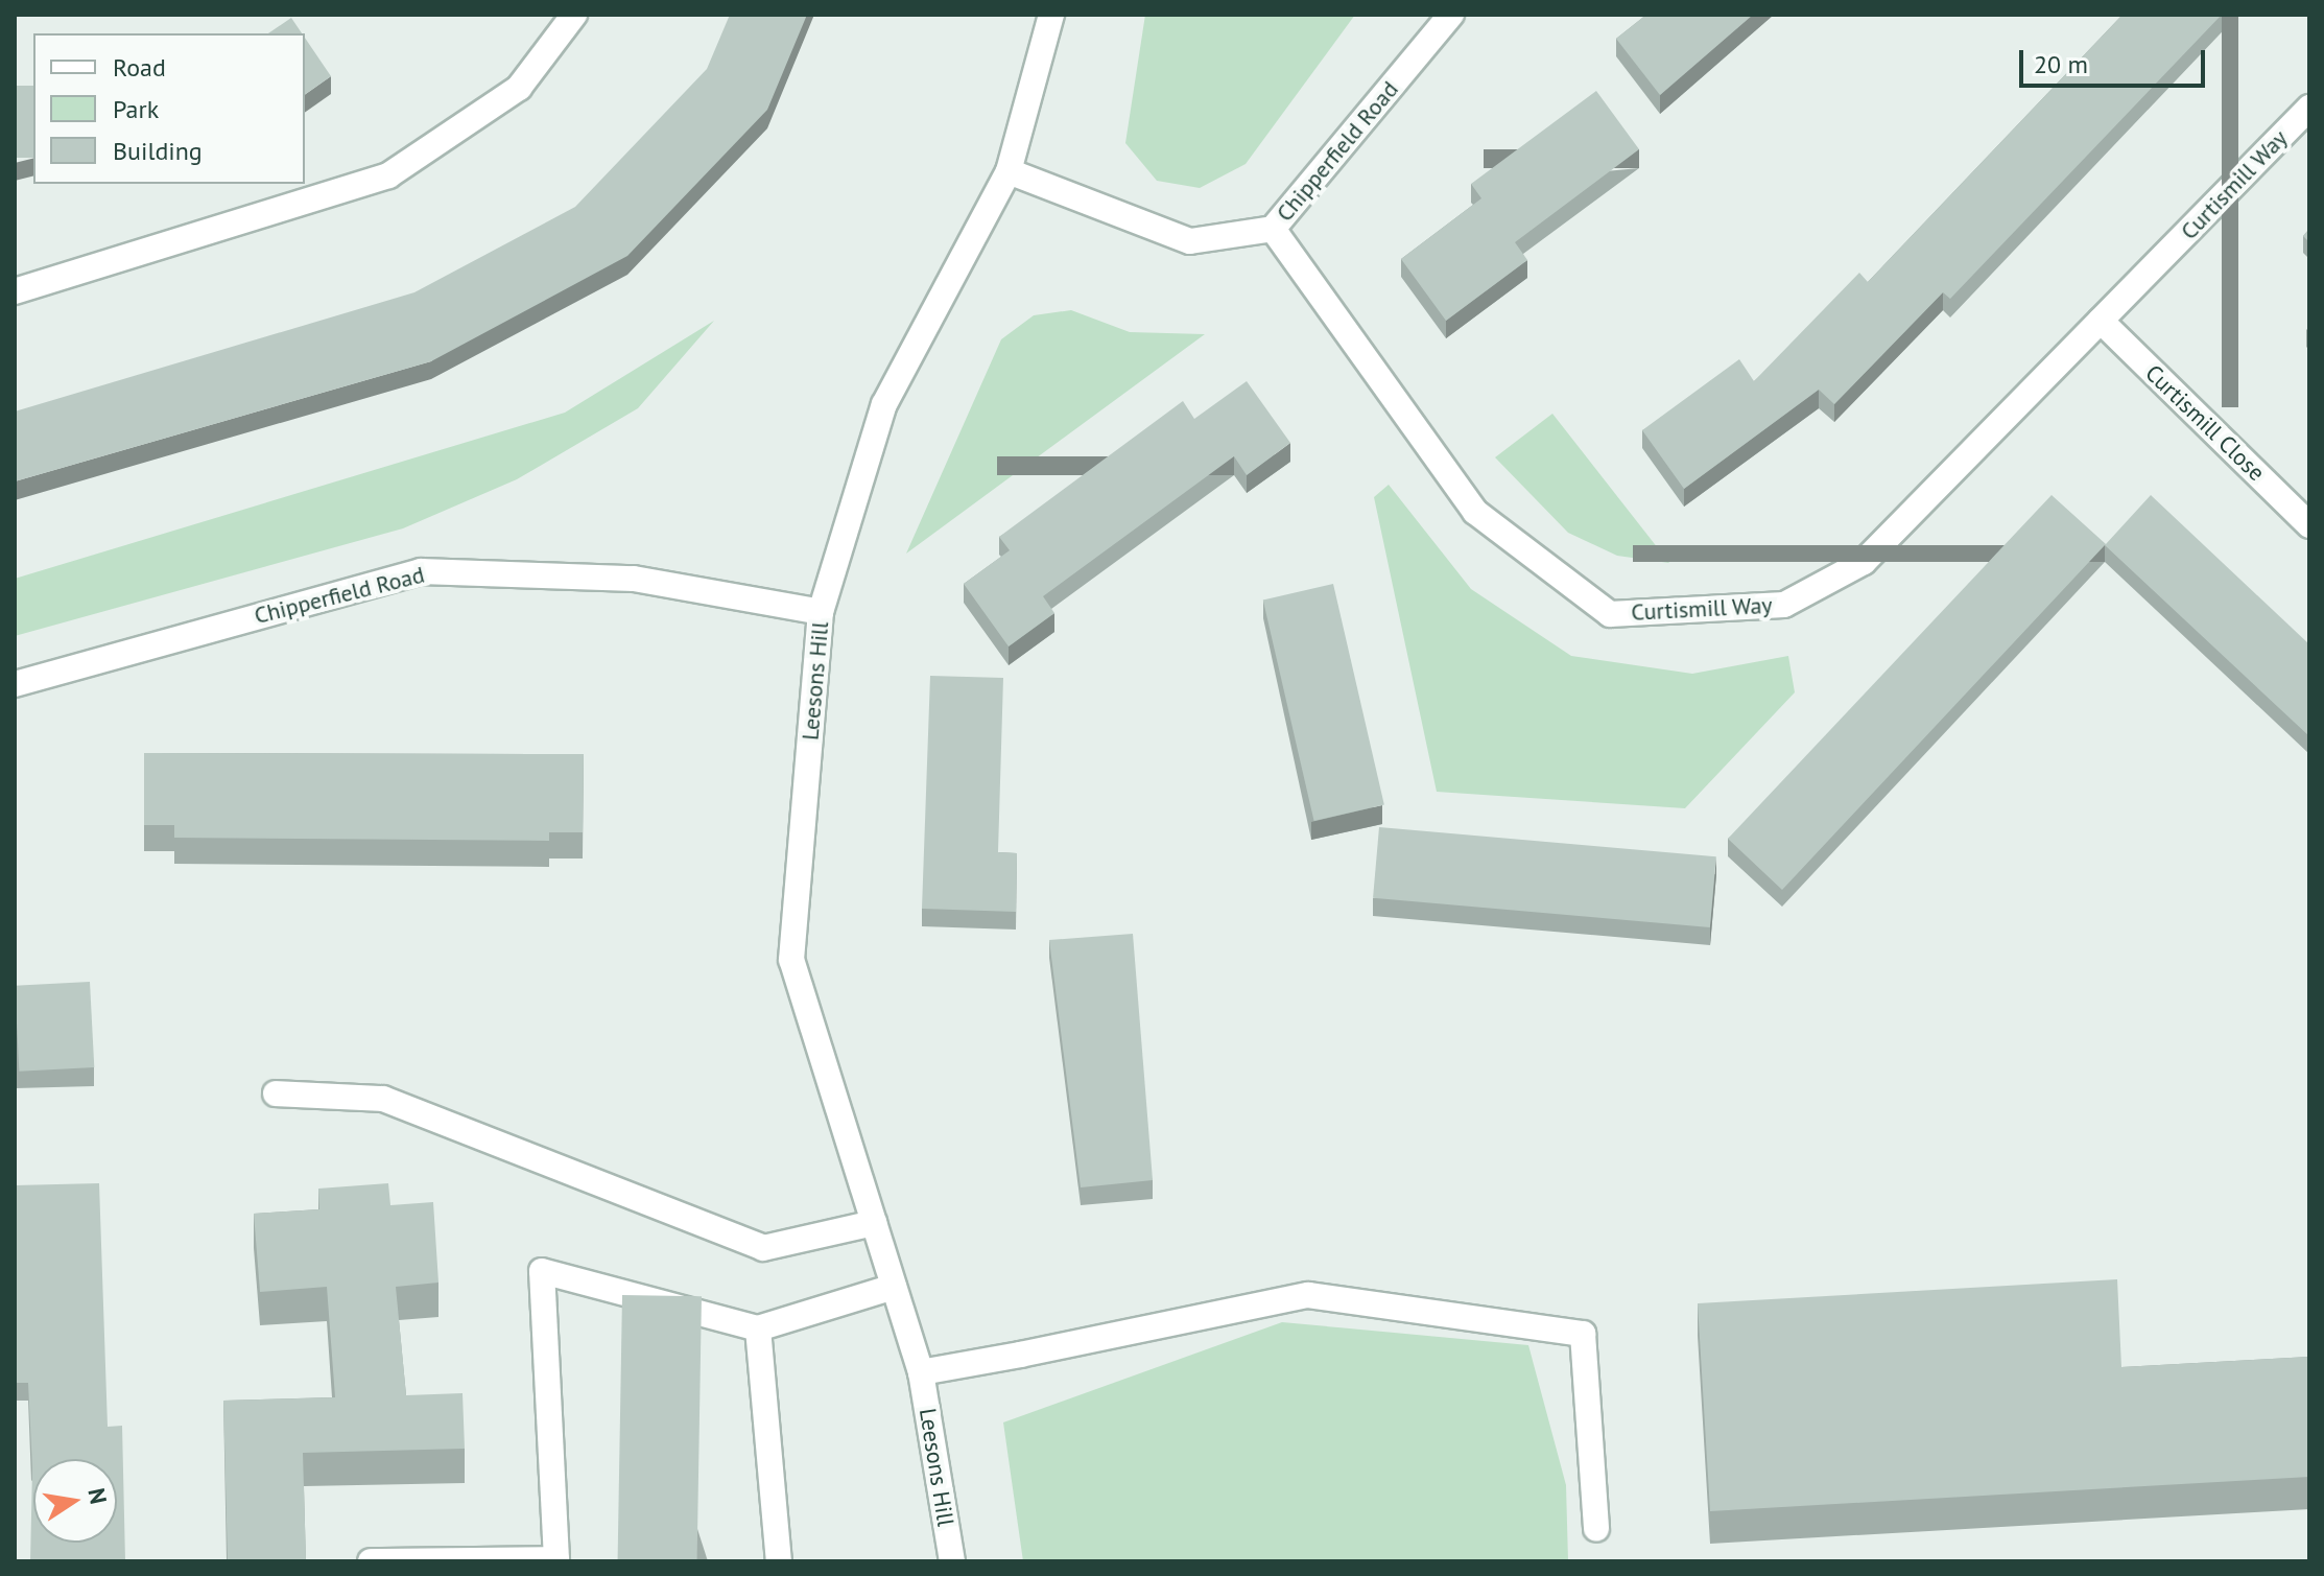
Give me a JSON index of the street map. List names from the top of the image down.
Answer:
{
  "streets": {
    "street": [
      "Chipperfield Road",
      "Curtismill Way",
      "Curtismill Close",
      "Leesons Hill"
    ]
  },
  "crossings": [
    ["Chipperfield Road", "Curtismill Way"],
    ["Chipperfield Road", "Leesons Hill"],
    ["Curtismill Way", "Curtismill Close"]
  ],
  "legend": ["Road", "Park", "Building"],
  "scale_bar": "20 m",
  "north": "right"
}
